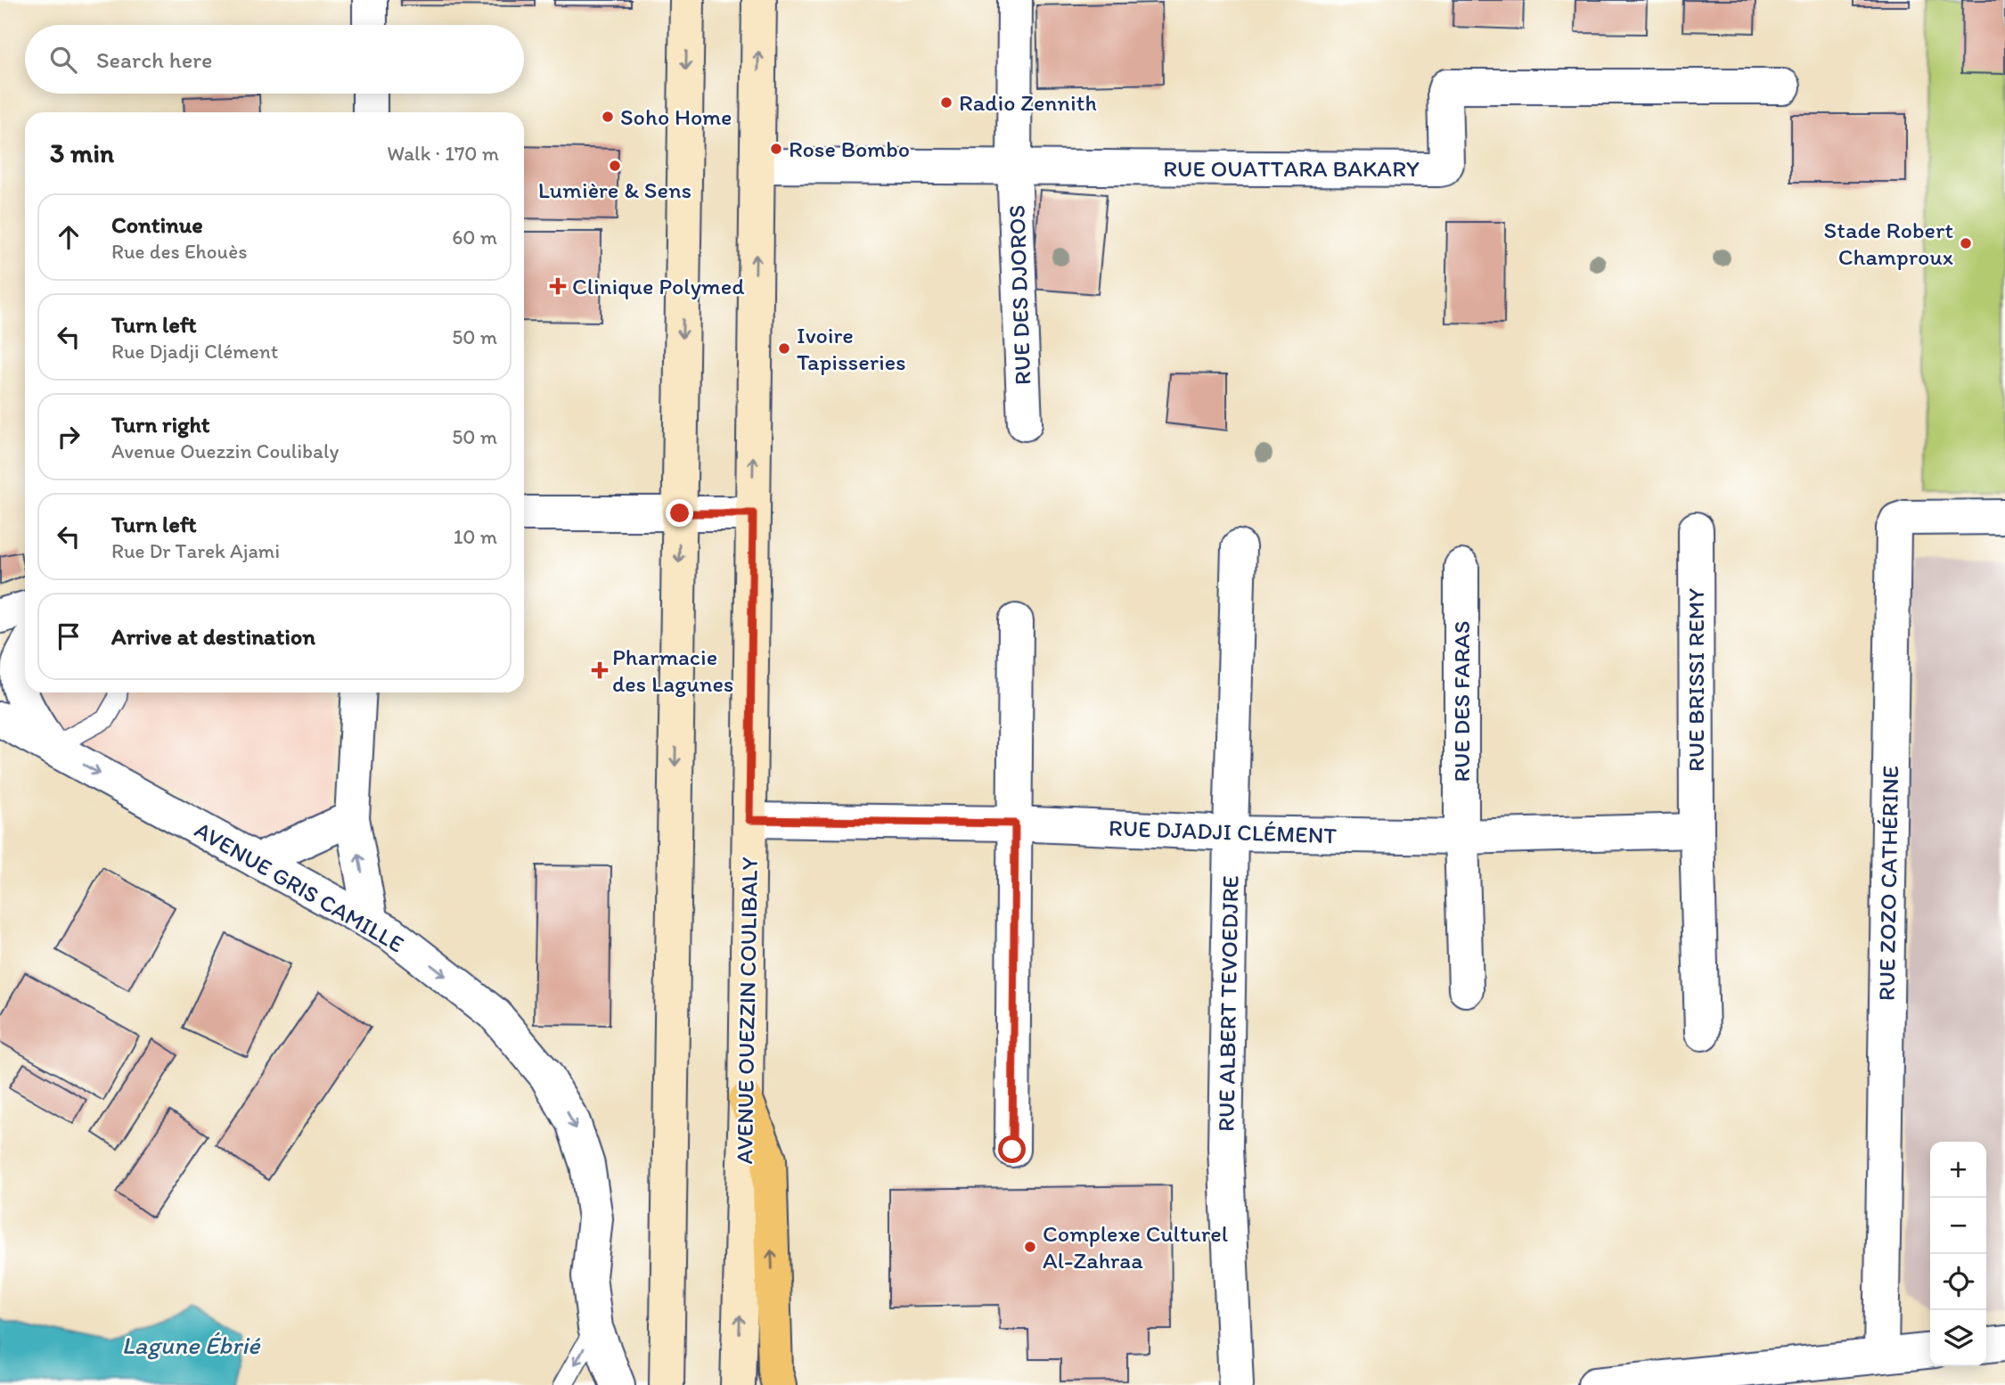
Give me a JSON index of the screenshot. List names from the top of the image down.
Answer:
{
  "streets": {
    "street": [
      "RUE OUATTARA BAKARY",
      "RUE DES DJOROS",
      "RUE BRISSI REMY",
      "RUE DES FARAS",
      "RUE DJADJI CLÉMENT",
      "RUE ZOZO CATHÉRINE",
      "AVENUE GRIS CAMILLE",
      "RUE ALBERT TEVOEDJRE",
      "AVENUE OUEZZIN COULIBALY"
    ]
  },
  "crossings": [
    ["RUE OUATTARA BAKARY", "RUE DES DJOROS"],
    ["RUE OUATTARA BAKARY", "AVENUE OUEZZIN COULIBALY"],
    ["RUE BRISSI REMY", "RUE DJADJI CLÉMENT"],
    ["RUE DES FARAS", "RUE DJADJI CLÉMENT"],
    ["RUE DJADJI CLÉMENT", "RUE ALBERT TEVOEDJRE"],
    ["RUE DJADJI CLÉMENT", "AVENUE OUEZZIN COULIBALY"]
  ],
  "one_way": ["AVENUE GRIS CAMILLE"],
  "water": ["Lagune Ébrié"],
  "places": {
    "other": [
      "Radio Zennith",
      "Soho Home",
      "Rose Bombo",
      "Lumière & Sens",
      "Stade Robert Champroux",
      "Ivoire Tapisseries",
      "Complexe Culturel Al-Zahraa"
    ],
    "health": ["Clinique Polymed", "Pharmacie des Lagunes"]
  },
  "page": {
    "search": "Search here",
    "heading": ["3 min", "Walk · 170 m"],
    "list": [
      ["Continue", "Rue des Ehouès", "60 m"],
      ["Turn left", "Rue Djadji Clément", "50 m"],
      ["Turn right", "Avenue Ouezzin Coulibaly", "50 m"],
      ["Turn left", "Rue Dr Tarek Ajami", "10 m"],
      "Arrive at destination"
    ],
    "map_buttons": ["+", "−"]
  }
}
